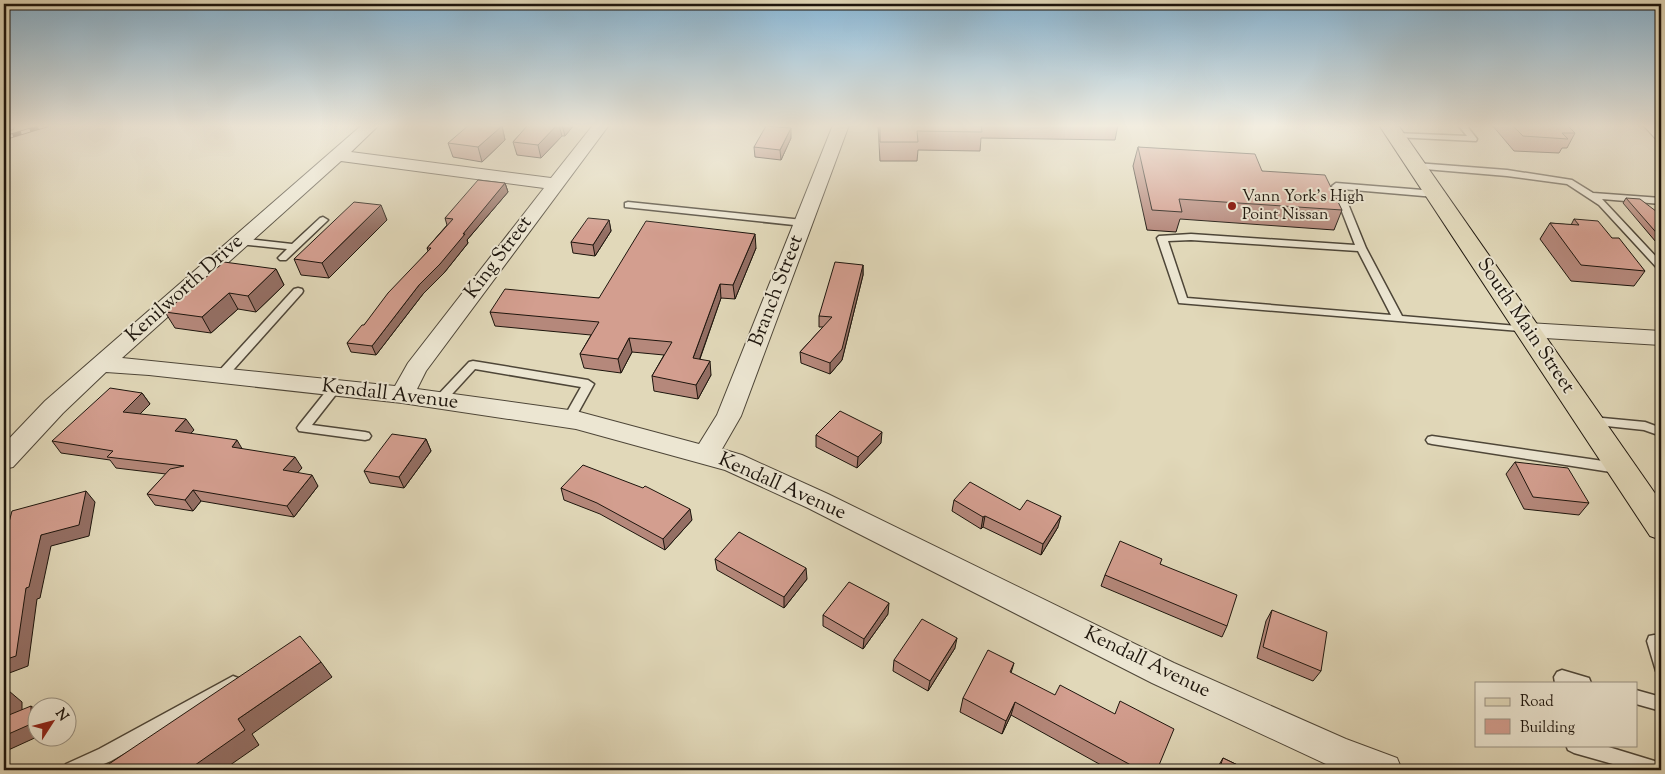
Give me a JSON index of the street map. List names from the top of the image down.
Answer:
{
  "streets": {
    "main road": ["South Main Street"],
    "street": [
      "King Street",
      "Kenilworth Drive",
      "Branch Street",
      "Kendall Avenue"
    ]
  },
  "crossings": [
    ["King Street", "Kendall Avenue"],
    ["Kenilworth Drive", "Kendall Avenue"],
    ["Branch Street", "Kendall Avenue"]
  ],
  "places": ["Vann York's High Point Nissan"],
  "legend": ["Road", "Building"],
  "north": "top right"
}
